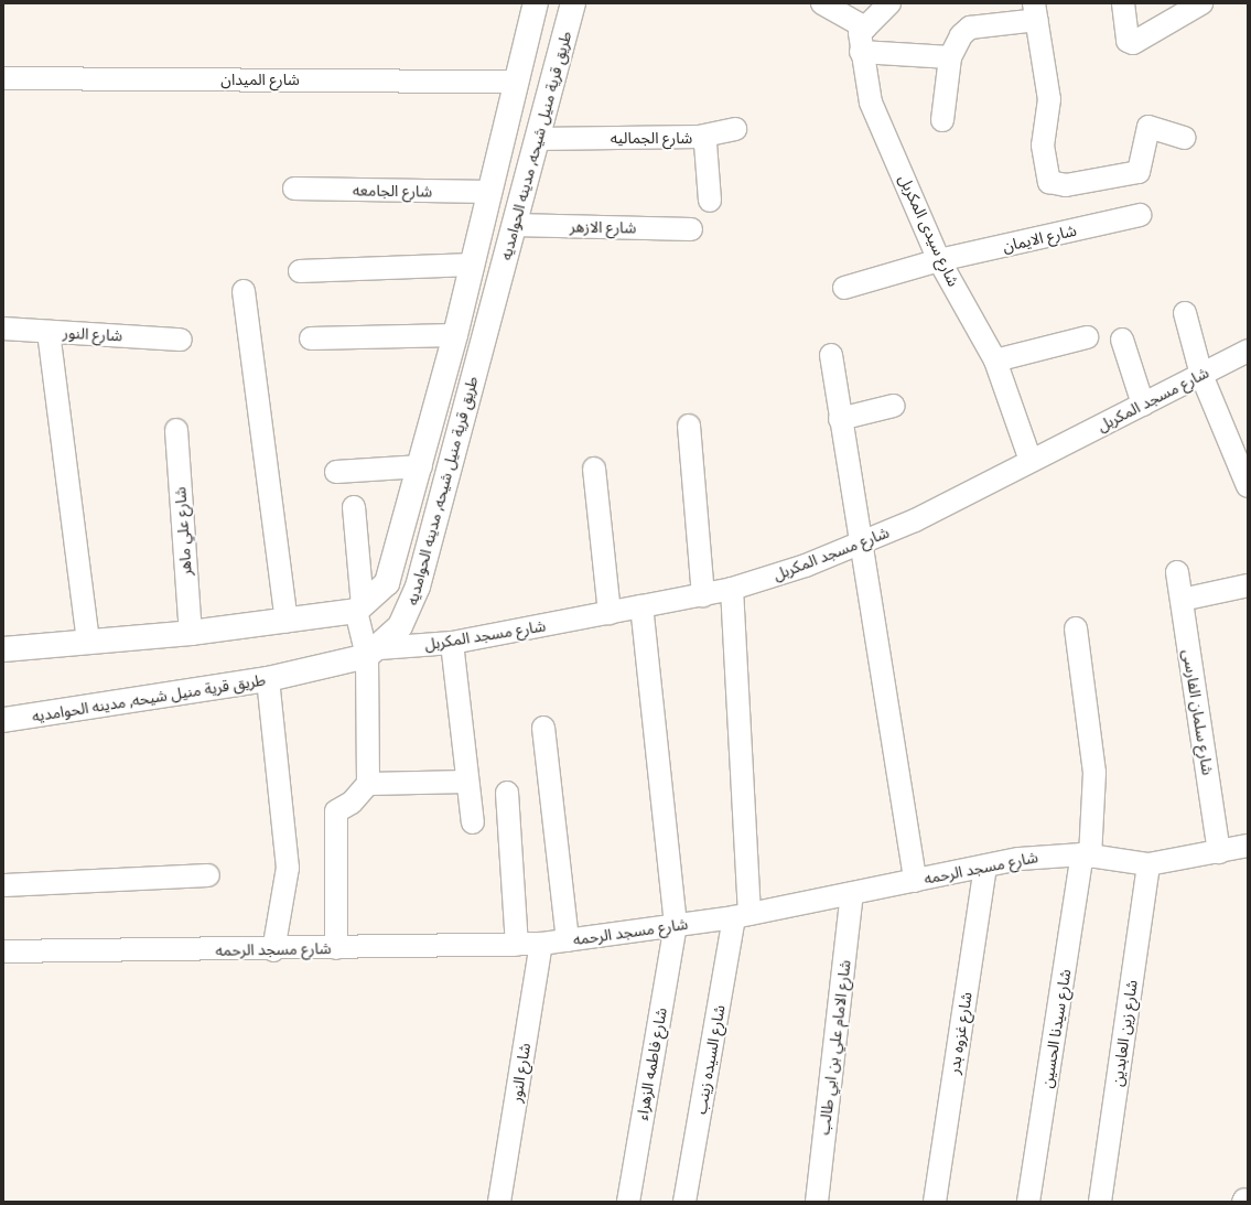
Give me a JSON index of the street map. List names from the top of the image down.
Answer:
{
  "streets": {
    "main road": ["طريق قرية منيل شيحه, مدينه الحوامديه"],
    "street": [
      "شارع الميدان",
      "شارع الجماليه",
      "شارع الجامعه",
      "شارع الازهر",
      "شارع سيدى المكربل",
      "شارع الايمان",
      "شارع النور",
      "شارع مسجد المكربل",
      "شارع علي ماهر",
      "شارع سلمان الفارسى",
      "شارع مسجد الرحمه",
      "شارع سيدنا الحسين",
      "شارع غزوه بدر",
      "شارع زين العابدين",
      "شارع الامام علي بن ابي طالب",
      "شارع السيده زينب",
      "شارع فاطمه الزهراء"
    ]
  },
  "crossings": [
    ["شارع الميدان", "طريق قرية منيل شيحه, مدينه الحوامديه"],
    ["شارع الجماليه", "طريق قرية منيل شيحه, مدينه الحوامديه"],
    ["طريق قرية منيل شيحه, مدينه الحوامديه", "شارع الجامعه"],
    ["طريق قرية منيل شيحه, مدينه الحوامديه", "شارع الازهر"],
    ["طريق قرية منيل شيحه, مدينه الحوامديه", "شارع مسجد المكربل"],
    ["شارع سيدى المكربل", "شارع الايمان"],
    ["شارع سيدى المكربل", "شارع مسجد المكربل"],
    ["شارع النور", "شارع مسجد الرحمه"],
    ["شارع مسجد المكربل", "شارع السيده زينب"],
    ["شارع مسجد المكربل", "شارع فاطمه الزهراء"],
    ["شارع سلمان الفارسى", "شارع مسجد الرحمه"],
    ["شارع مسجد الرحمه", "شارع سيدنا الحسين"],
    ["شارع مسجد الرحمه", "شارع غزوه بدر"],
    ["شارع مسجد الرحمه", "شارع زين العابدين"],
    ["شارع مسجد الرحمه", "شارع الامام علي بن ابي طالب"],
    ["شارع مسجد الرحمه", "شارع السيده زينب"],
    ["شارع مسجد الرحمه", "شارع فاطمه الزهراء"]
  ]
}
